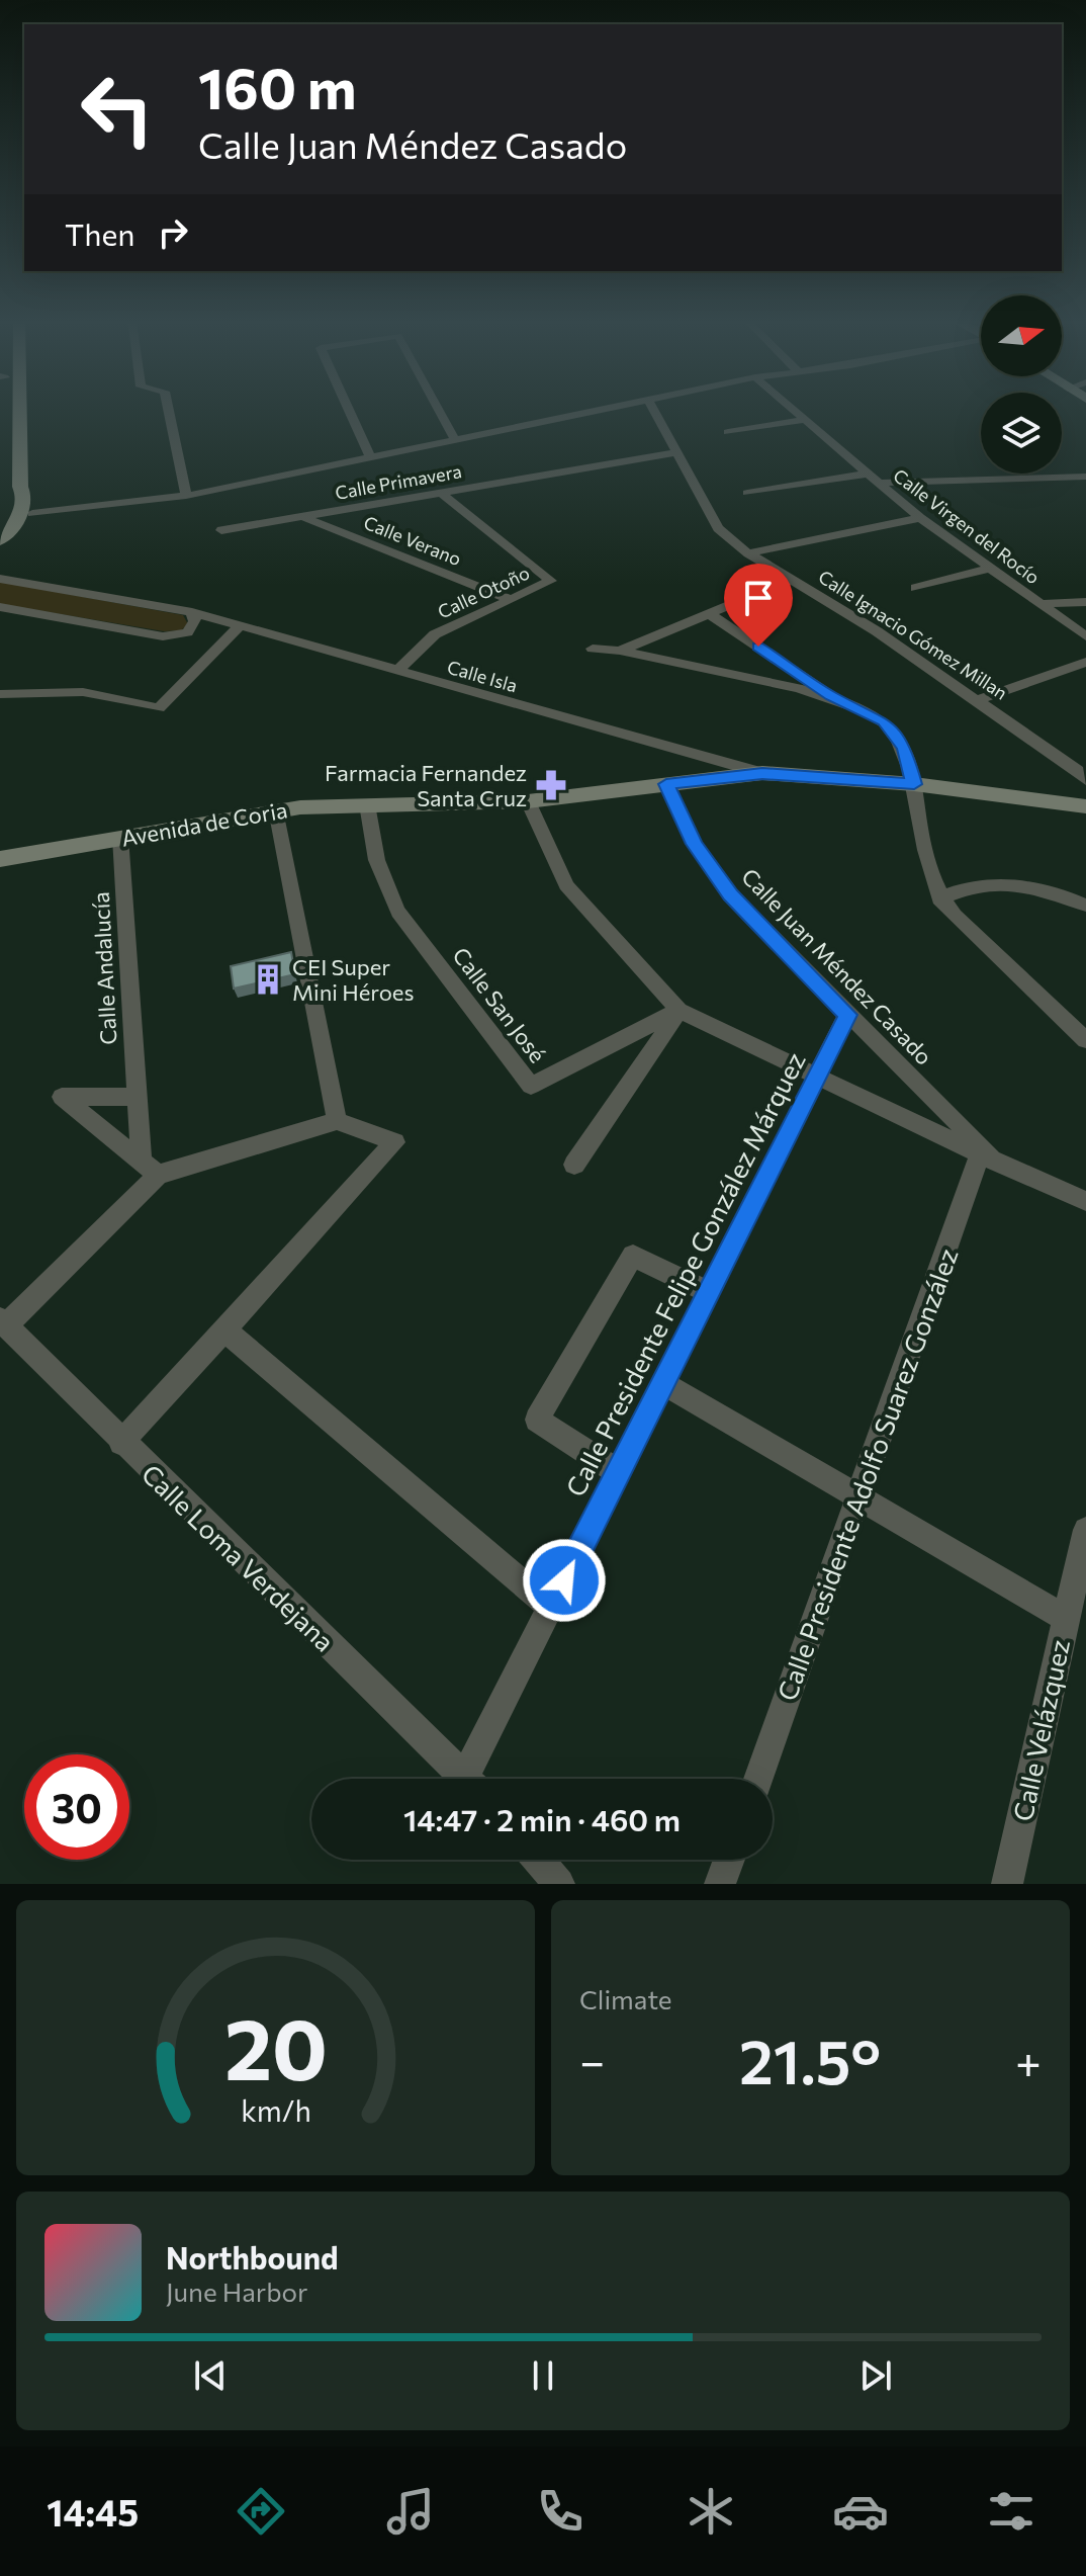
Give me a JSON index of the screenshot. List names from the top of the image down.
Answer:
{
  "streets": {
    "main road": ["Avenida de Coria"],
    "street": [
      "Calle Primavera",
      "Calle Virgen del Rocío",
      "Calle Verano",
      "Calle Otoño",
      "Calle Ignacio Gómez Millan",
      "Calle Isla",
      "Calle Juan Méndez Casado",
      "Calle Andalucía",
      "Calle San José",
      "Calle Presidente Felipe González Márquez",
      "Calle Presidente Adolfo Suarez González",
      "Calle Loma Verdejana",
      "Calle Velázquez"
    ]
  },
  "crossings": [
    ["Calle Primavera", "Calle Verano"],
    ["Calle Primavera", "Calle Otoño"],
    ["Calle Primavera", "Calle Ignacio Gómez Millan"],
    ["Calle Verano", "Calle Otoño"],
    ["Calle Otoño", "Calle Isla"],
    ["Calle Isla", "Avenida de Coria"],
    ["Avenida de Coria", "Calle Juan Méndez Casado"],
    ["Avenida de Coria", "Calle Andalucía"],
    ["Avenida de Coria", "Calle San José"],
    ["Calle Juan Méndez Casado", "Calle Presidente Felipe González Márquez"],
    ["Calle Juan Méndez Casado", "Calle Presidente Adolfo Suarez González"]
  ],
  "places": {
    "pharmacy": ["Farmacia Fernandez Santa Cruz"],
    "building": ["CEI Super Mini Héroes"]
  },
  "north": "right",
  "page": {
    "turn": ["160 m", "Calle Juan Méndez Casado"],
    "then": "Then",
    "limit": "30",
    "trip": "14:47 · 2 min · 460 m",
    "tile": "Climate",
    "heat": ["−", "21.5°", "+"],
    "song": ["Northbound", "June Harbor"],
    "tabs": "14:45",
    "gauge": ["20", "km/h"]
  }
}
